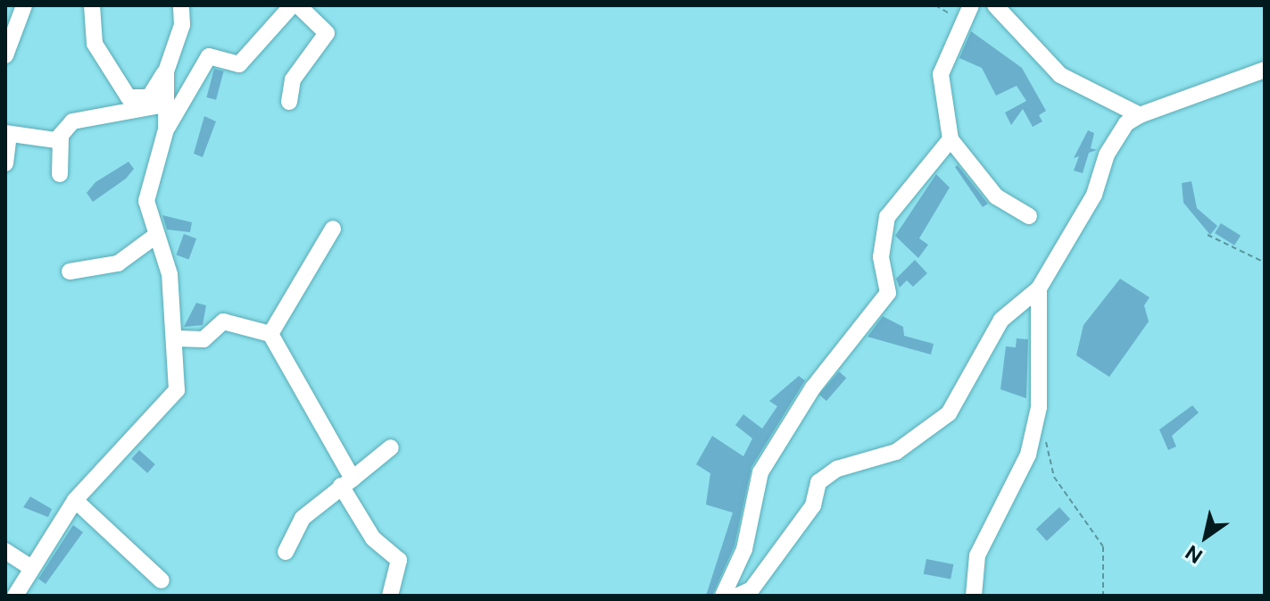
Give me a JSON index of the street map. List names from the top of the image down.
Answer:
{
  "north": "bottom left"
}
